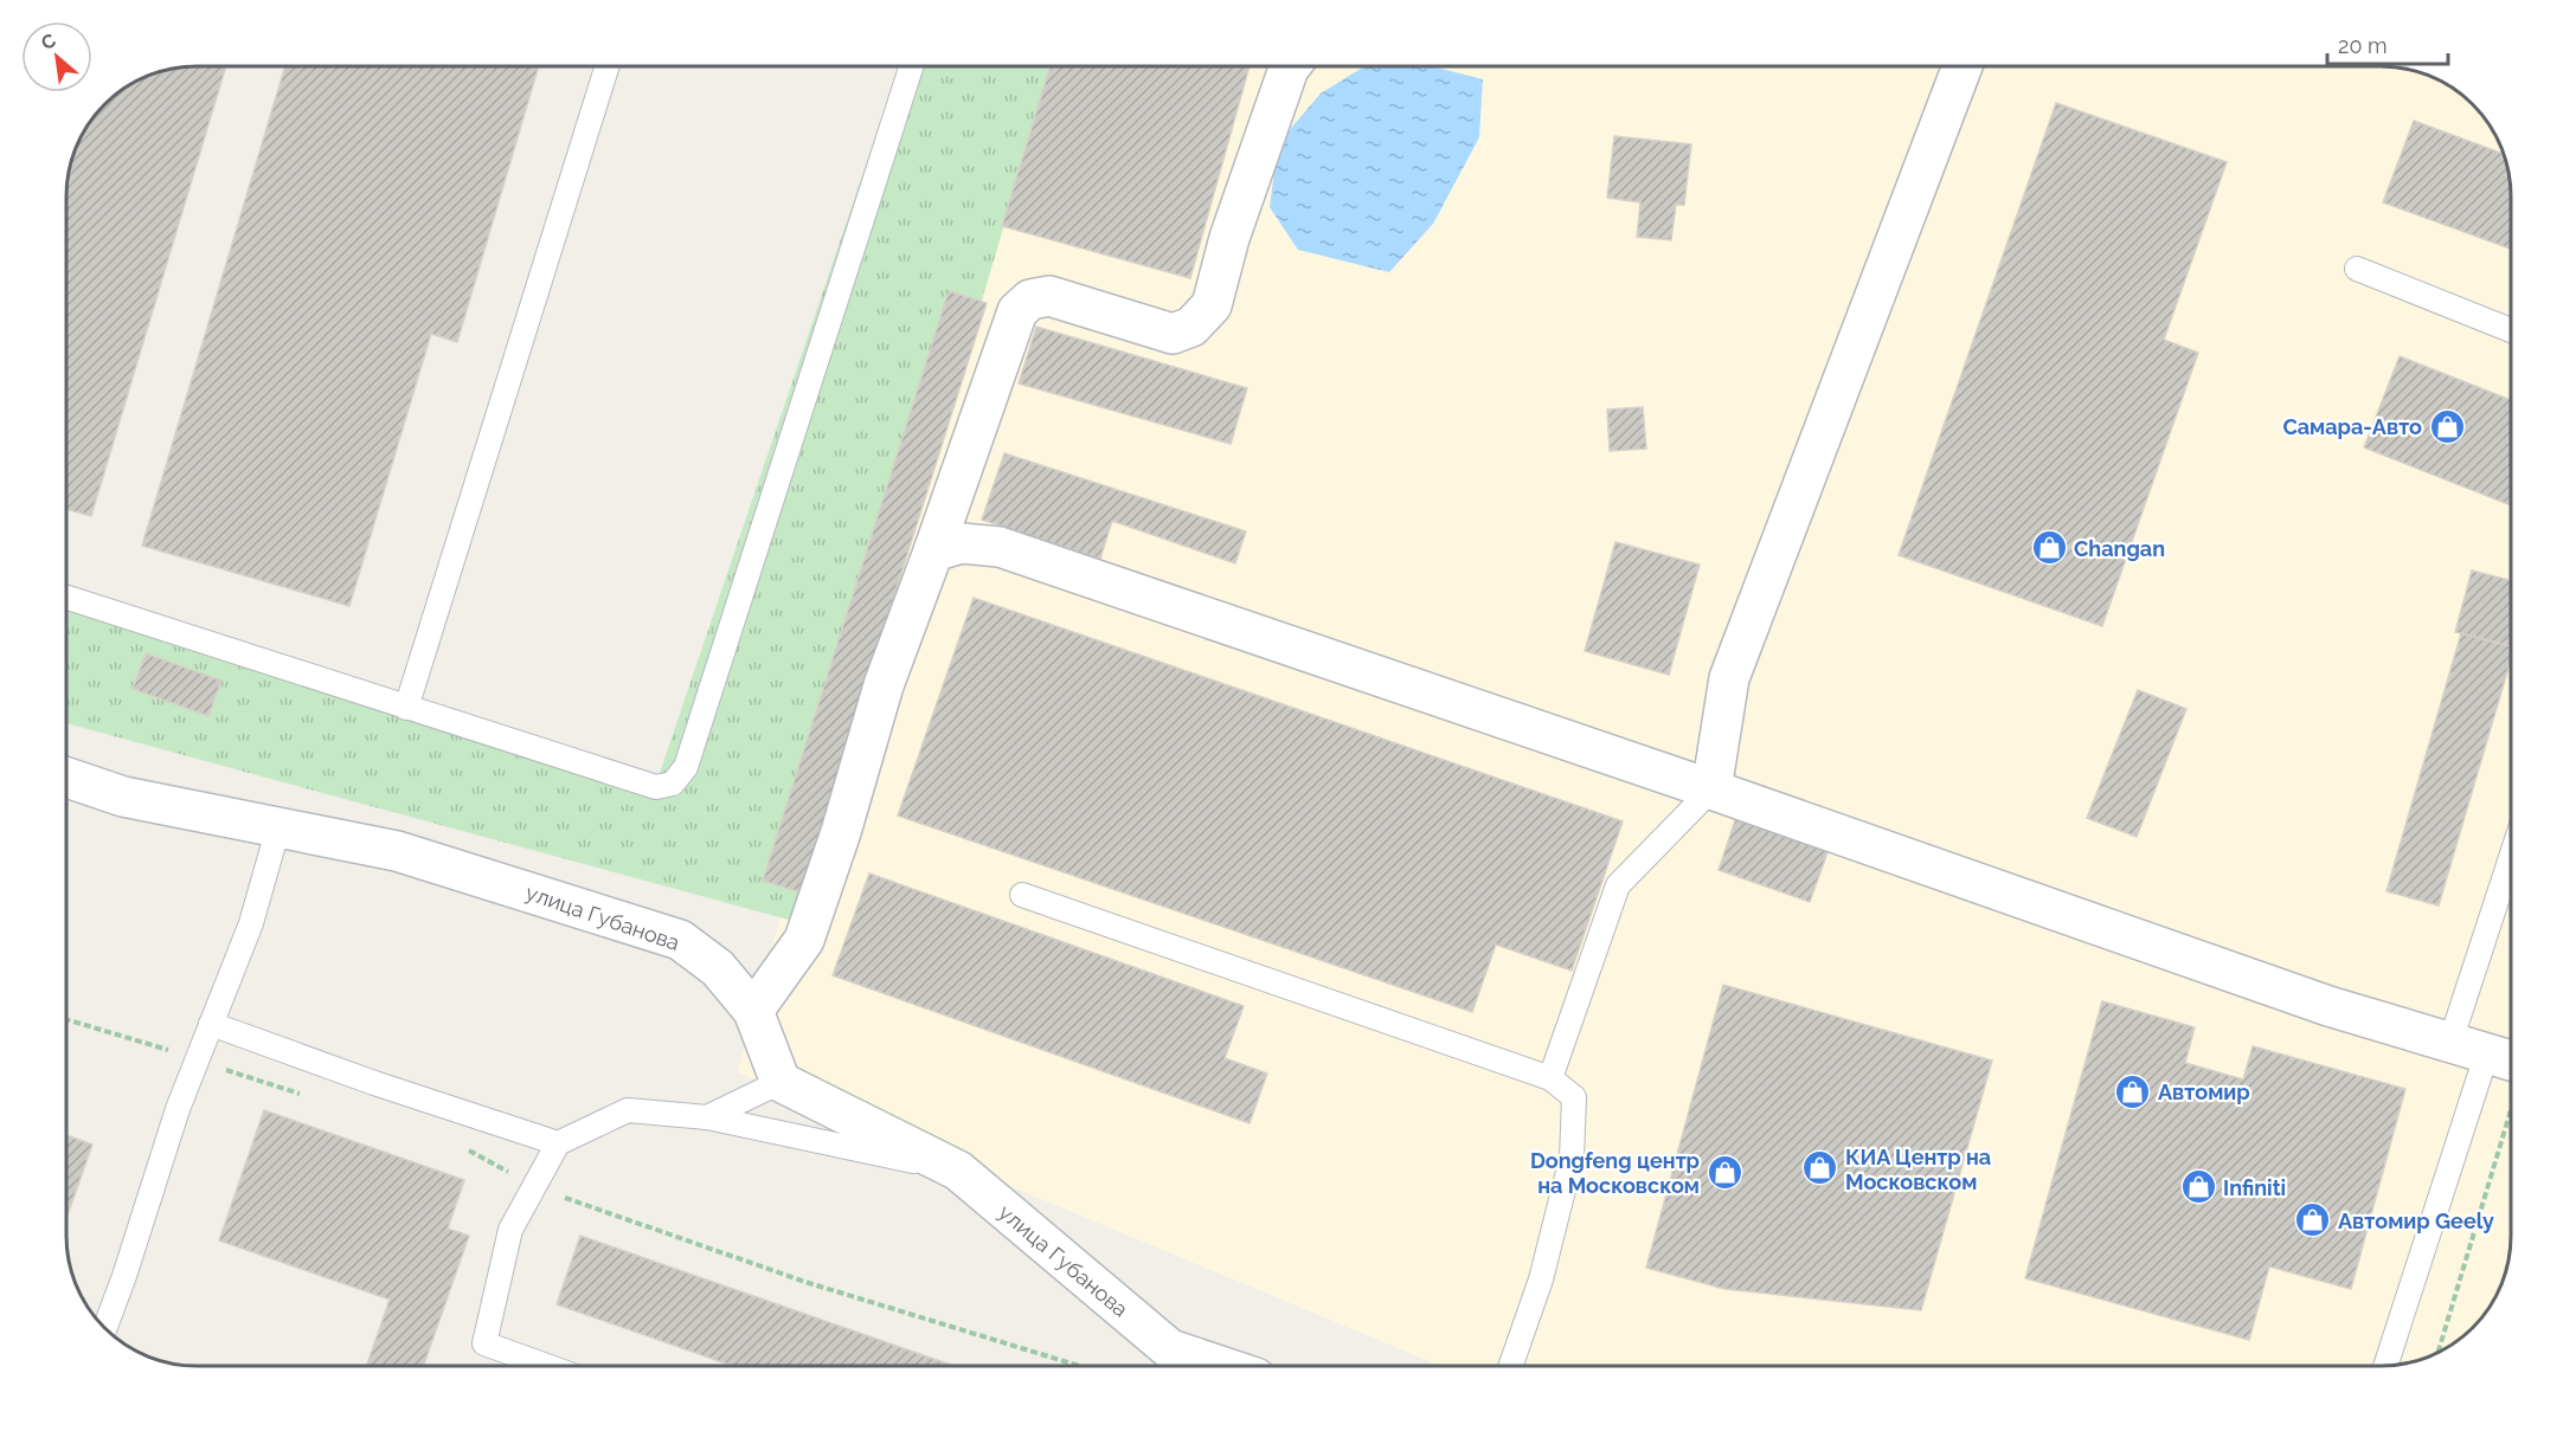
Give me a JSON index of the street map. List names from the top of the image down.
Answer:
{
  "streets": {
    "street": ["улица Губанова"]
  },
  "places": {
    "shop": [
      "Самара-Авто",
      "Changan",
      "Автомир",
      "КИА Центр на Московском",
      "Dongfeng центр на Московском",
      "Infiniti",
      "Автомир Geely"
    ]
  },
  "scale_bar": "20 m",
  "north": "top left"
}
